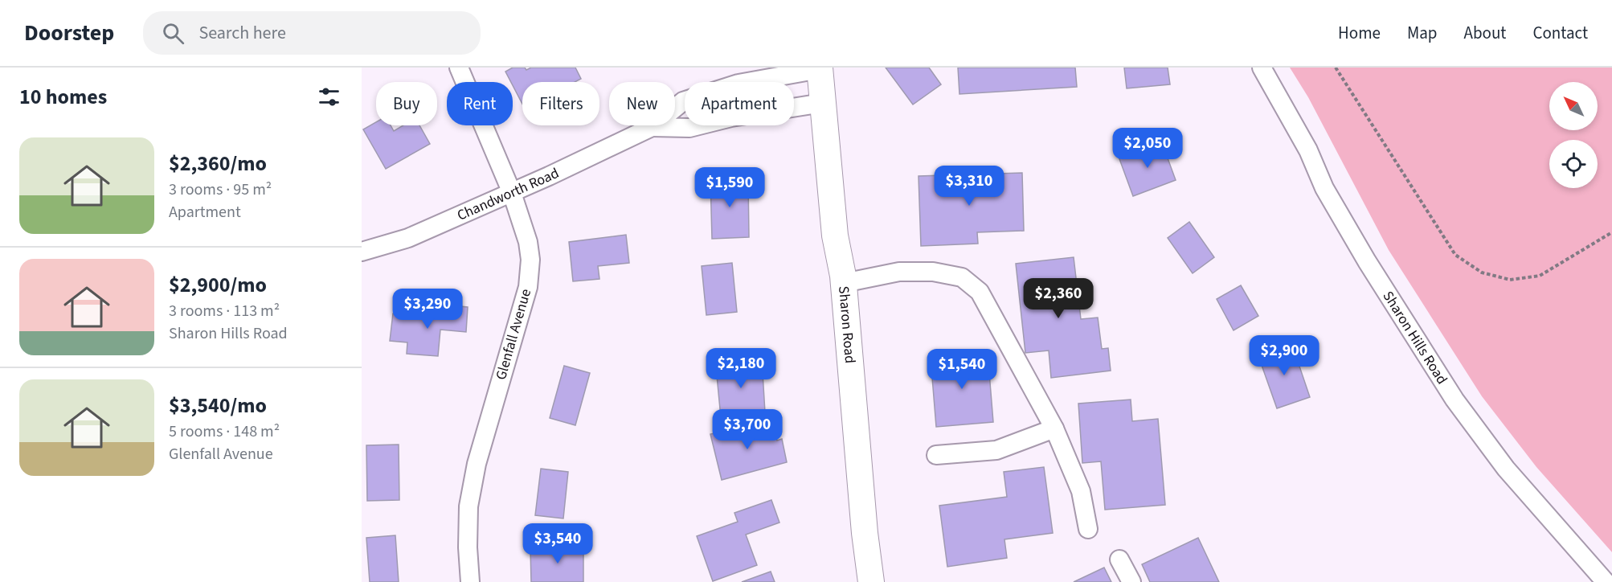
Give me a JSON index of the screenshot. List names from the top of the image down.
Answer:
{
  "streets": {
    "main road": ["Sharon Road"],
    "street": ["Chandworth Road", "Glenfall Avenue", "Sharon Hills Road"]
  },
  "crossings": [
    ["Chandworth Road", "Sharon Road"],
    ["Chandworth Road", "Glenfall Avenue"]
  ],
  "north": "top left",
  "page": {
    "header": "Doorstep",
    "search": "Search here",
    "nav": [
      "Home",
      "Map",
      "About",
      "Contact"
    ],
    "heading": "10 homes",
    "chip": [
      "Buy",
      "Rent",
      "Filters",
      "New",
      "Apartment"
    ],
    "list": [
      {
        "name": "$2,360/mo",
        "note": "3 rooms · 95 m² · Apartment"
      },
      {
        "name": "$2,900/mo",
        "note": "3 rooms · 113 m² · Sharon Hills Road"
      },
      {
        "name": "$3,540/mo",
        "note": "5 rooms · 148 m² · Glenfall Avenue"
      }
    ],
    "price": [
      "$2,050",
      "$3,310",
      "$1,590",
      "$2,360",
      "$3,290",
      "$2,900",
      "$2,180",
      "$1,540",
      "$3,700",
      "$3,540"
    ]
  }
}
